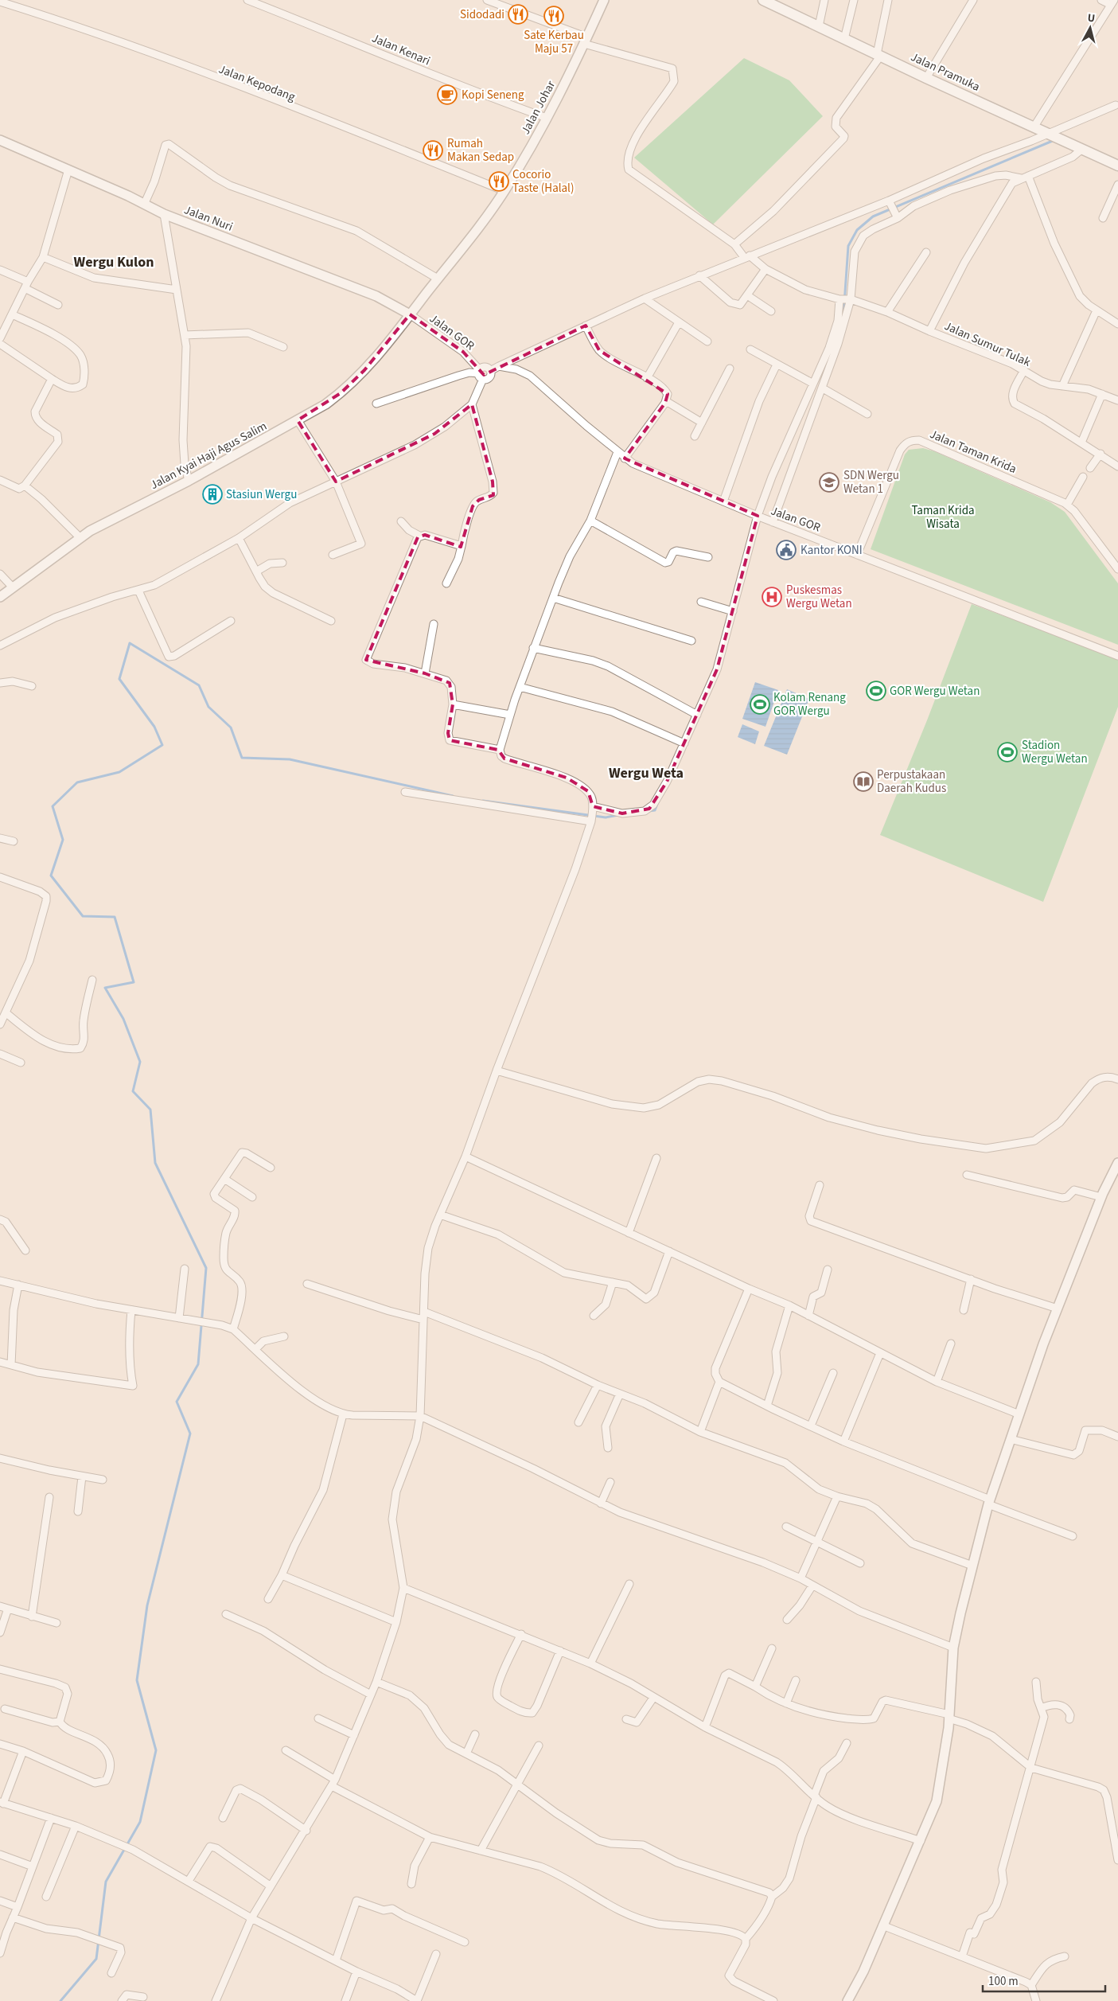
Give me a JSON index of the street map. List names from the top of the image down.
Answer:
{
  "streets": {
    "main road": ["Jalan Pramuka"],
    "street": [
      "Jalan Kenari",
      "Jalan Kepodang",
      "Jalan Johar",
      "Jalan Nuri",
      "Jalan GOR",
      "Jalan Sumur Tulak",
      "Jalan Taman Krida",
      "Jalan Kyai Haji Agus Salim"
    ]
  },
  "crossings": [
    ["Jalan Kenari", "Jalan Johar"],
    ["Jalan Kepodang", "Jalan Johar"],
    ["Jalan Johar", "Jalan Nuri"],
    ["Jalan Johar", "Jalan GOR"],
    ["Jalan Johar", "Jalan Sumur Tulak"],
    ["Jalan Johar", "Jalan Kyai Haji Agus Salim"],
    ["Jalan Nuri", "Jalan GOR"],
    ["Jalan Nuri", "Jalan Kyai Haji Agus Salim"],
    ["Jalan GOR", "Jalan Taman Krida"],
    ["Jalan GOR", "Jalan Kyai Haji Agus Salim"]
  ],
  "districts": ["Wergu Kulon", "Wergu Weta"],
  "parks": ["Taman Krida Wisata"],
  "places": {
    "restaurant": [
      "Sidodadi",
      "Sate Kerbau Maju 57",
      "Rumah Makan Sedap",
      "Cocorio Taste (Halal)"
    ],
    "cafe": ["Kopi Seneng"],
    "school or university": ["SDN Wergu Wetan 1"],
    "building": ["Stasiun Wergu"],
    "public building": ["Kantor KONI"],
    "hospital": ["Puskesmas Wergu Wetan"],
    "sports": ["GOR Wergu Wetan", "Kolam Renang GOR Wergu", "Stadion Wergu Wetan"],
    "library": ["Perpustakaan Daerah Kudus"]
  },
  "scale_bar": "100 m",
  "north": "top"
}
